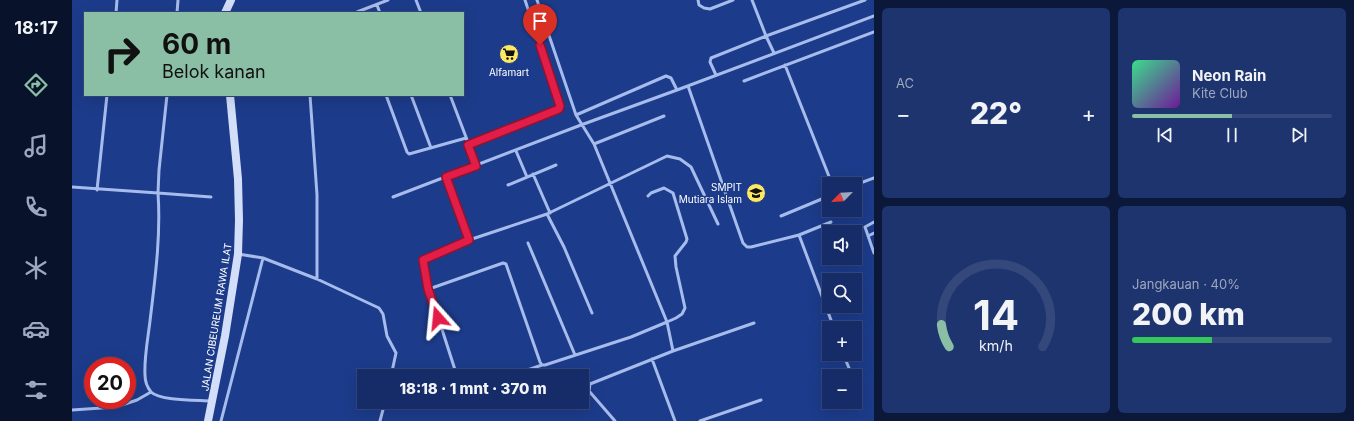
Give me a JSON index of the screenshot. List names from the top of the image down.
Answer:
{
  "streets": {
    "street": ["JALAN CIBEUREUM RAWA ILAT"]
  },
  "places": {
    "supermarket": ["Alfamart"],
    "school or university": ["SMPIT Mutiara Islam"]
  },
  "north": "bottom left",
  "page": {
    "tabs": "18:17",
    "tile": [
      "AC",
      ["Jangkauan · 40%", "200 km"]
    ],
    "turn": ["60 m", "Belok kanan"],
    "song": ["Neon Rain", "Kite Club"],
    "heat": ["−", "22°", "+"],
    "map_buttons": ["+", "−"],
    "limit": "20",
    "trip": "18:18 · 1 mnt · 370 m",
    "gauge": ["14", "km/h"]
  }
}
